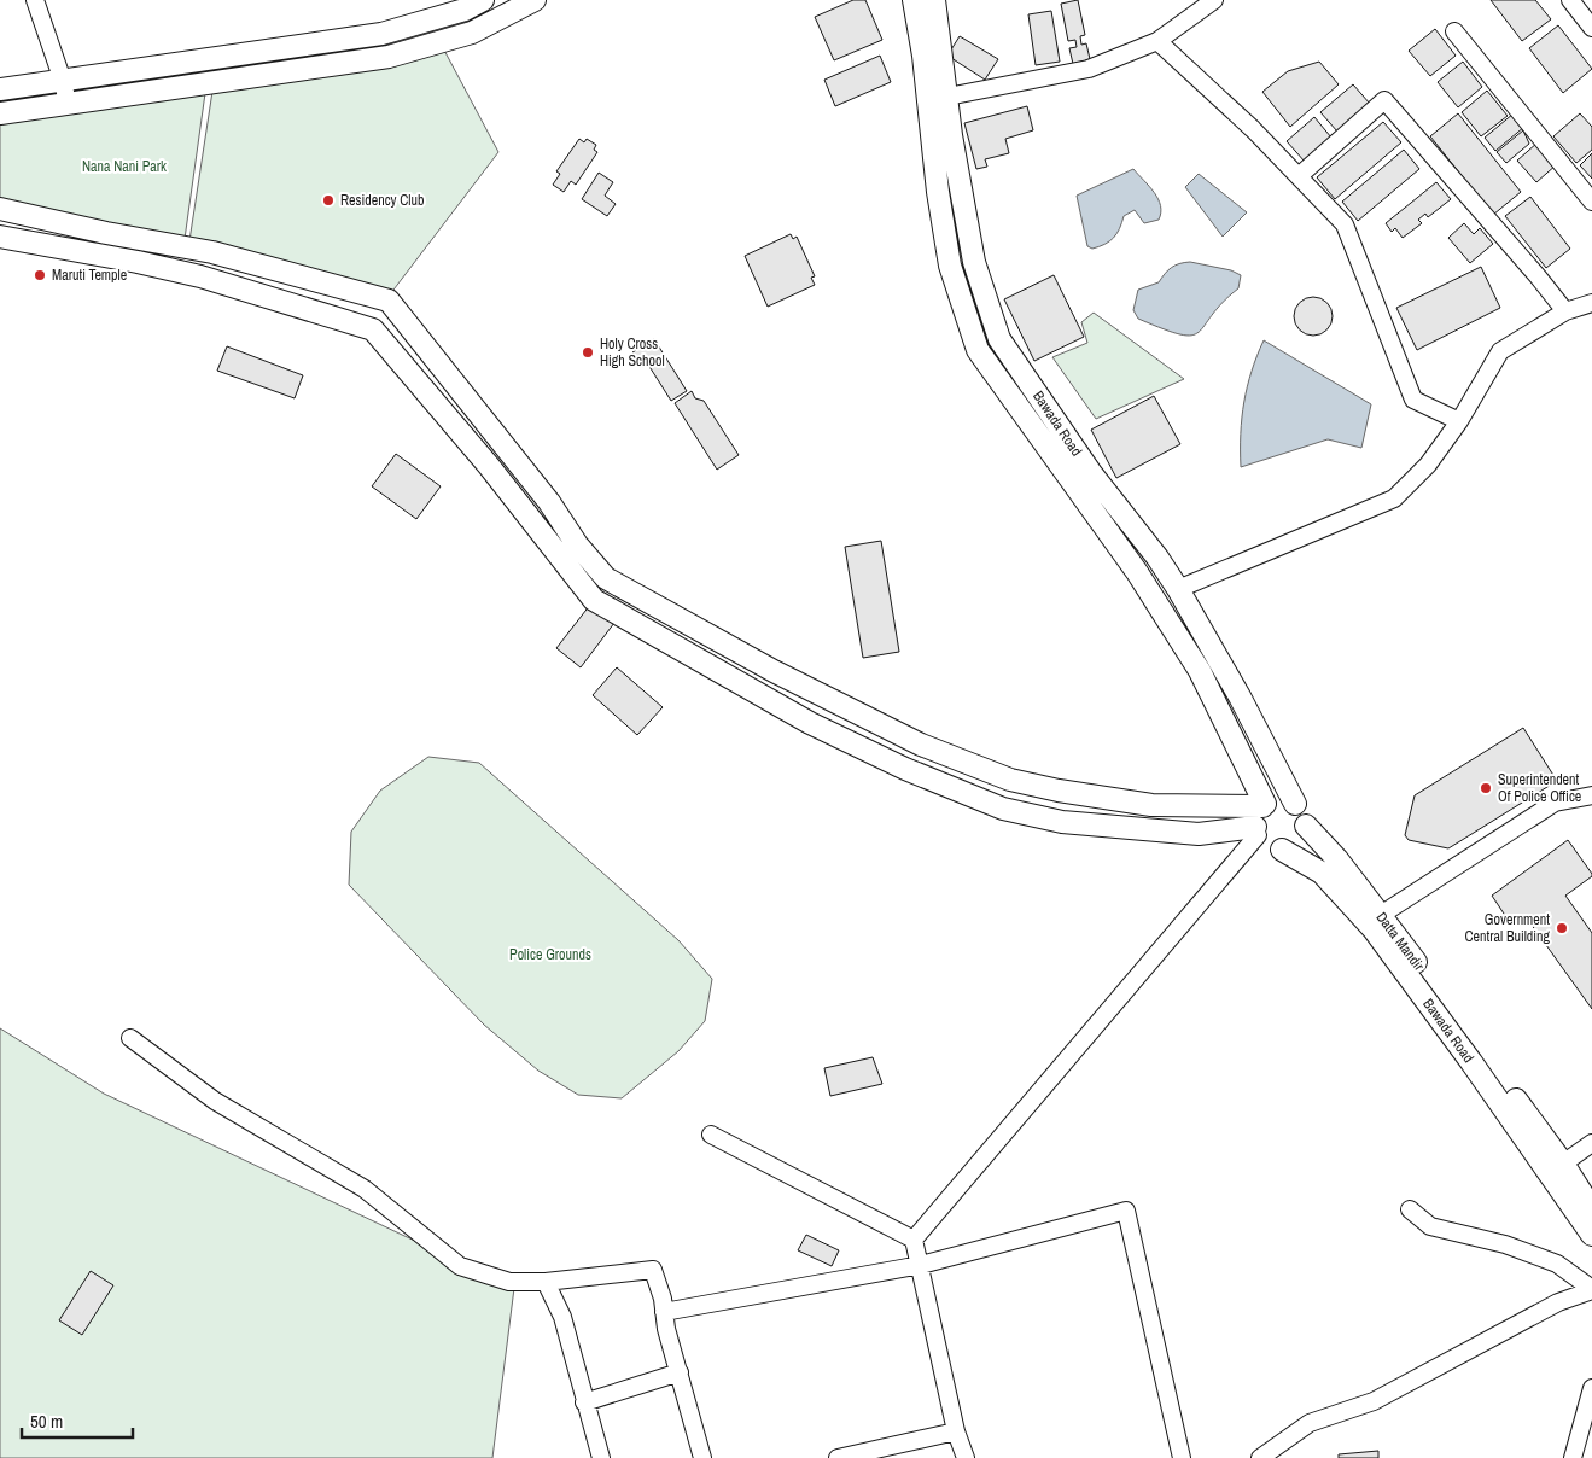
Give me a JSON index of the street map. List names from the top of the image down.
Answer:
{
  "streets": {
    "main road": ["Bawada Road", "Datta Mandir"]
  },
  "crossings": [
    ["Bawada Road", "Datta Mandir"]
  ],
  "parks": ["Nana Nani Park", "Police Grounds"],
  "places": [
    "Residency Club",
    "Maruti Temple",
    "Holy Cross High School",
    "Superintendent Of Police Office",
    "Government Central Building"
  ],
  "scale_bar": "50 m"
}
